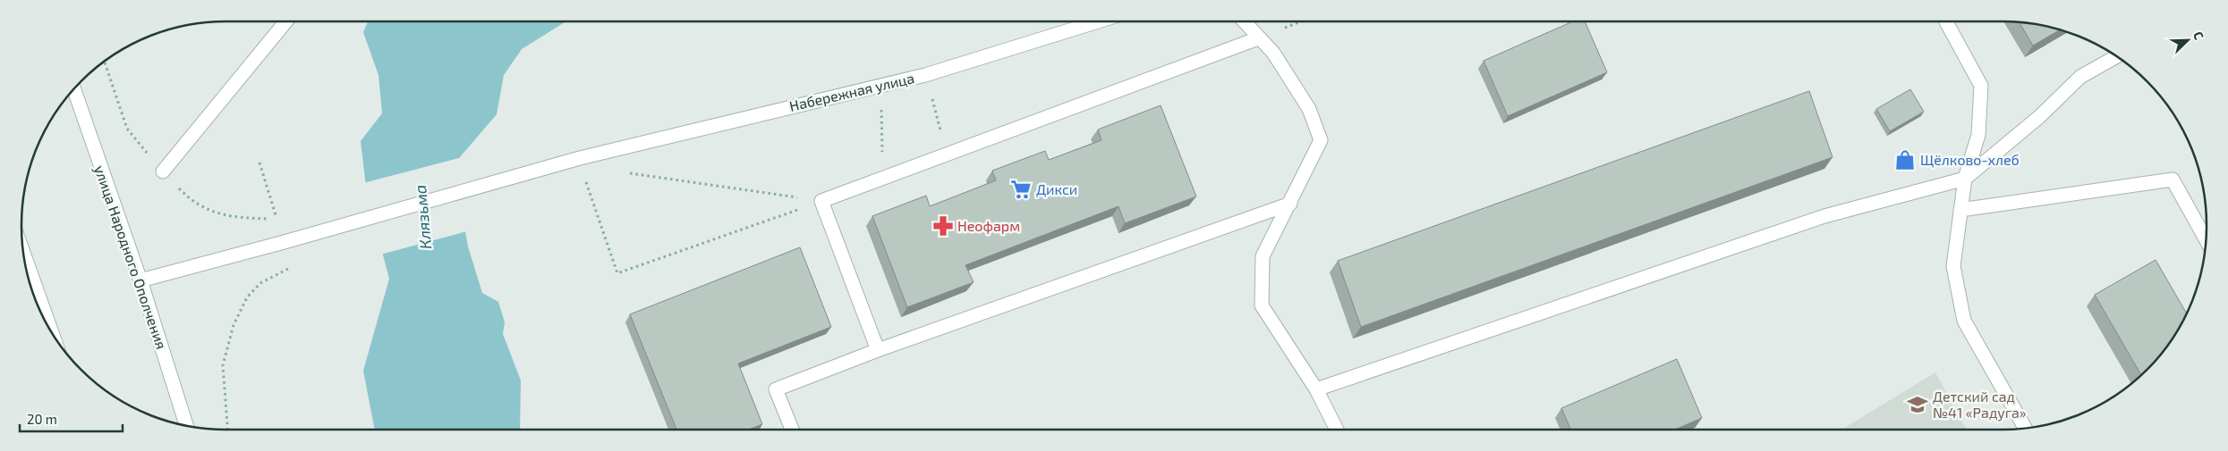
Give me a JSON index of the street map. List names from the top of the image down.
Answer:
{
  "streets": {
    "street": ["Набережная улица", "улица Народного Ополчения"]
  },
  "crossings": [
    ["Набережная улица", "улица Народного Ополчения"]
  ],
  "water": ["Клязьма"],
  "places": {
    "shop": ["Щёлково-хлеб"],
    "supermarket": ["Дикси"],
    "pharmacy": ["Неофарм"],
    "school or university": ["Детский сад №41 «Радуга»"]
  },
  "scale_bar": "20 m",
  "north": "top right"
}
